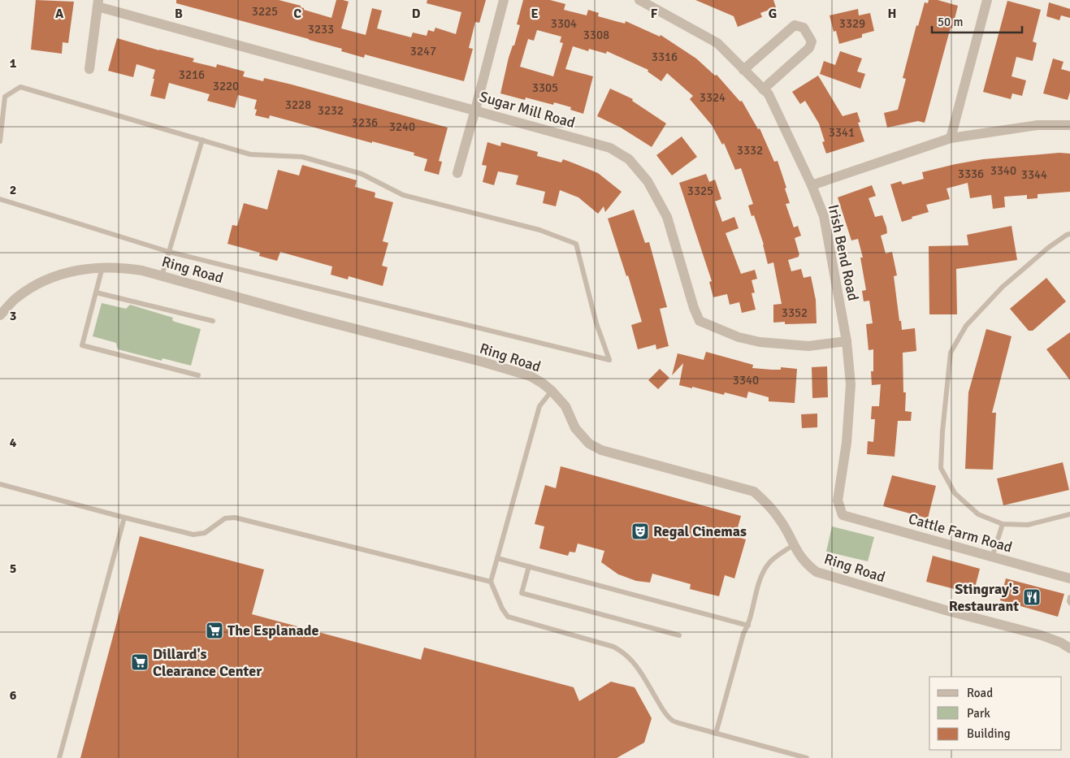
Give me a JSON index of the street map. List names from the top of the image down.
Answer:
{
  "streets": {
    "street": [
      "Sugar Mill Road",
      "Irish Bend Road",
      "Ring Road",
      "Cattle Farm Road"
    ]
  },
  "crossings": [
    ["Sugar Mill Road", "Irish Bend Road"],
    ["Irish Bend Road", "Cattle Farm Road"]
  ],
  "places": {
    "theatre": ["Regal Cinemas"],
    "restaurant": ["Stingray's Restaurant"],
    "supermarket": ["The Esplanade", "Dillard's Clearance Center"]
  },
  "house_numbers": [
    "3225",
    "3304",
    "3329",
    "3233",
    "3308",
    "3247",
    "3316",
    "3216",
    "3220",
    "3305",
    "3324",
    "3228",
    "3232",
    "3236",
    "3240",
    "3341",
    "3332",
    "3340",
    "3336",
    "3344",
    "3325",
    "3352",
    "3340"
  ],
  "legend": ["Road", "Park", "Building"],
  "scale_bar": "50 m",
  "grid": {
    "columns": [
      "A",
      "B",
      "C",
      "D",
      "E",
      "F",
      "G",
      "H"
    ],
    "rows": [
      "1",
      "2",
      "3",
      "4",
      "5",
      "6"
    ]
  }
}
